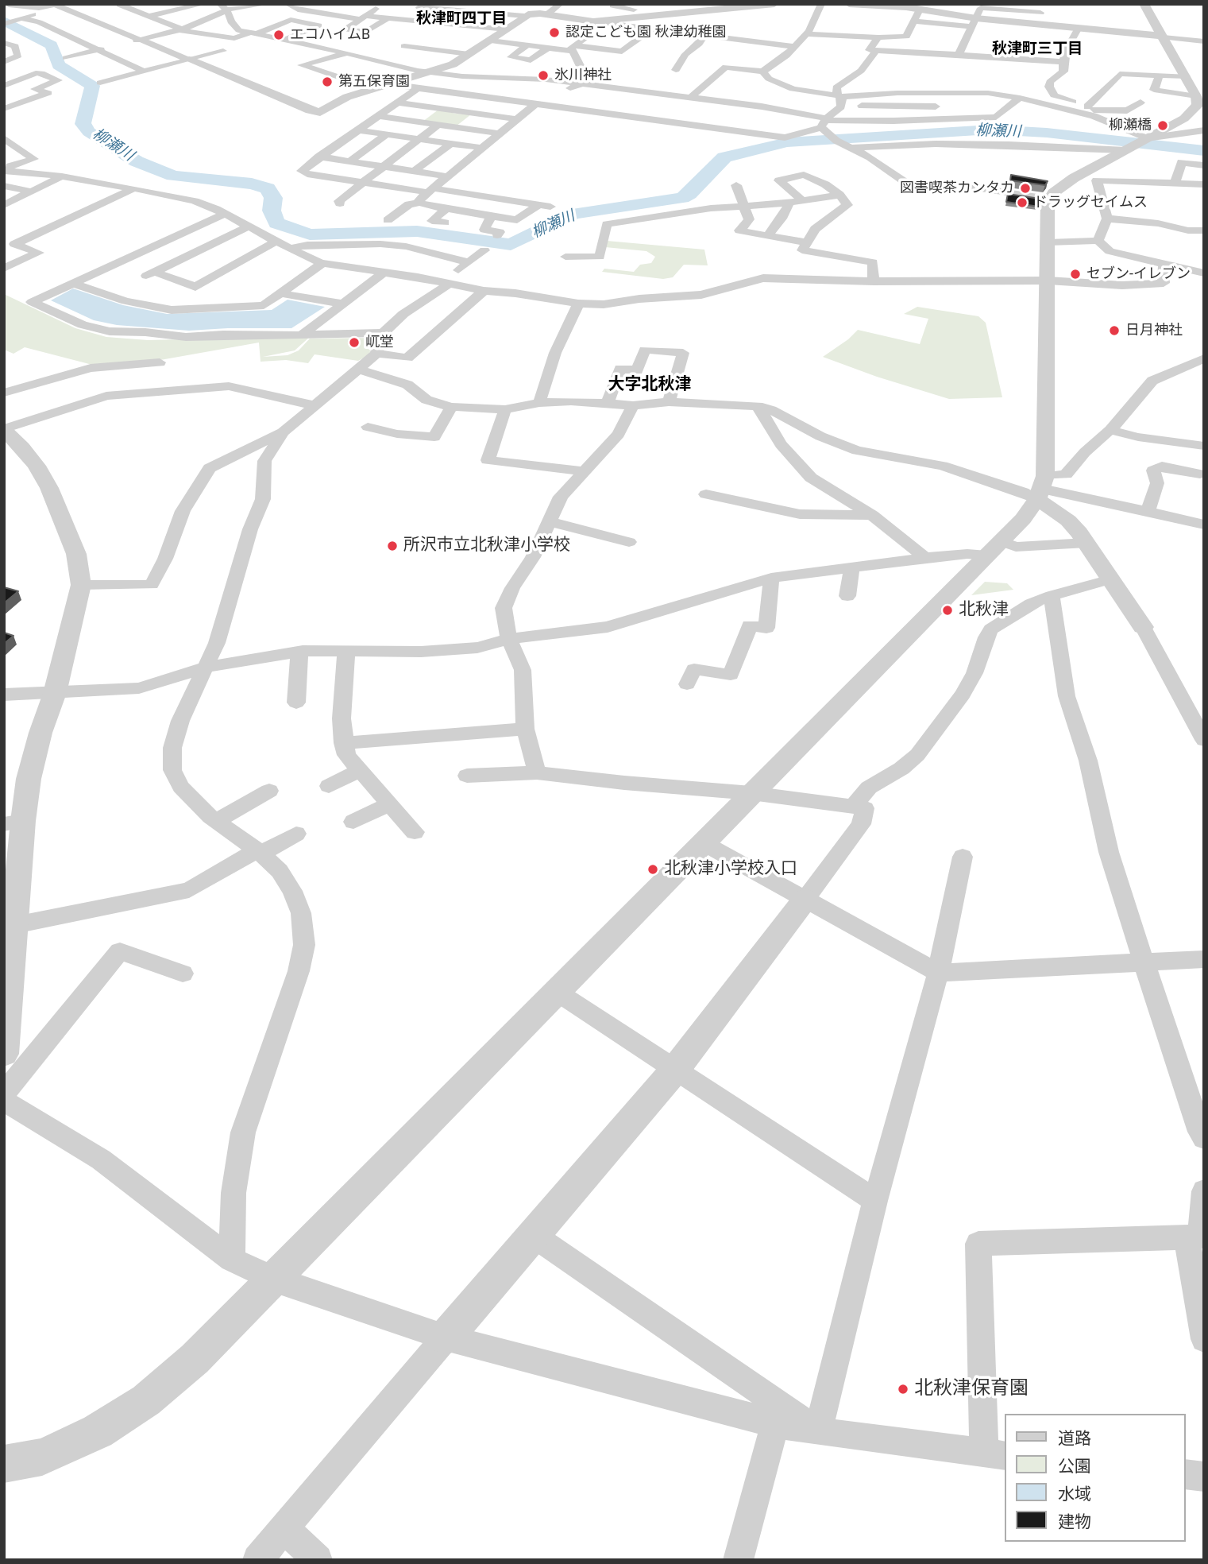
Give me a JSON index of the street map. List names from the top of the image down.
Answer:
{
  "districts": ["秋津町四丁目", "秋津町三丁目", "大字北秋津"],
  "water": ["柳瀬川"],
  "places": [
    "認定こども園 秋津幼稚園",
    "エコハイムB",
    "氷川神社",
    "第五保育園",
    "柳瀬橋",
    "図書喫茶カンタカ",
    "ドラッグセイムス",
    "セブン-イレブン",
    "日月神社",
    "屼堂",
    "所沢市立北秋津小学校",
    "北秋津",
    "北秋津小学校入口",
    "北秋津保育園"
  ],
  "legend": [
    "道路",
    "公園",
    "水域",
    "建物"
  ]
}
